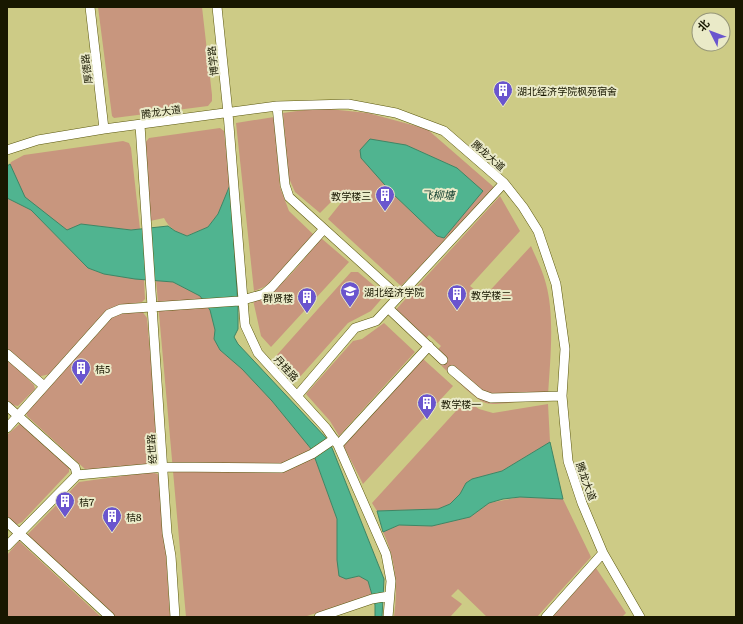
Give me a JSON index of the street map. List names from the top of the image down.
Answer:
{
  "streets": {
    "street": [
      "博学路",
      "厚德路",
      "腾龙大道",
      "丹桂路",
      "经世路"
    ]
  },
  "crossings": [
    ["博学路", "腾龙大道"],
    ["博学路", "丹桂路"],
    ["厚德路", "腾龙大道"],
    ["腾龙大道", "丹桂路"],
    ["腾龙大道", "经世路"]
  ],
  "water": ["飞柳塘"],
  "places": {
    "building": [
      "湖北经济学院枫苑宿舍",
      "教学楼三",
      "教学楼二",
      "群贤楼",
      "桔5",
      "教学楼一",
      "桔7",
      "桔8"
    ],
    "school or university": ["湖北经济学院"]
  },
  "north": "top left"
}
